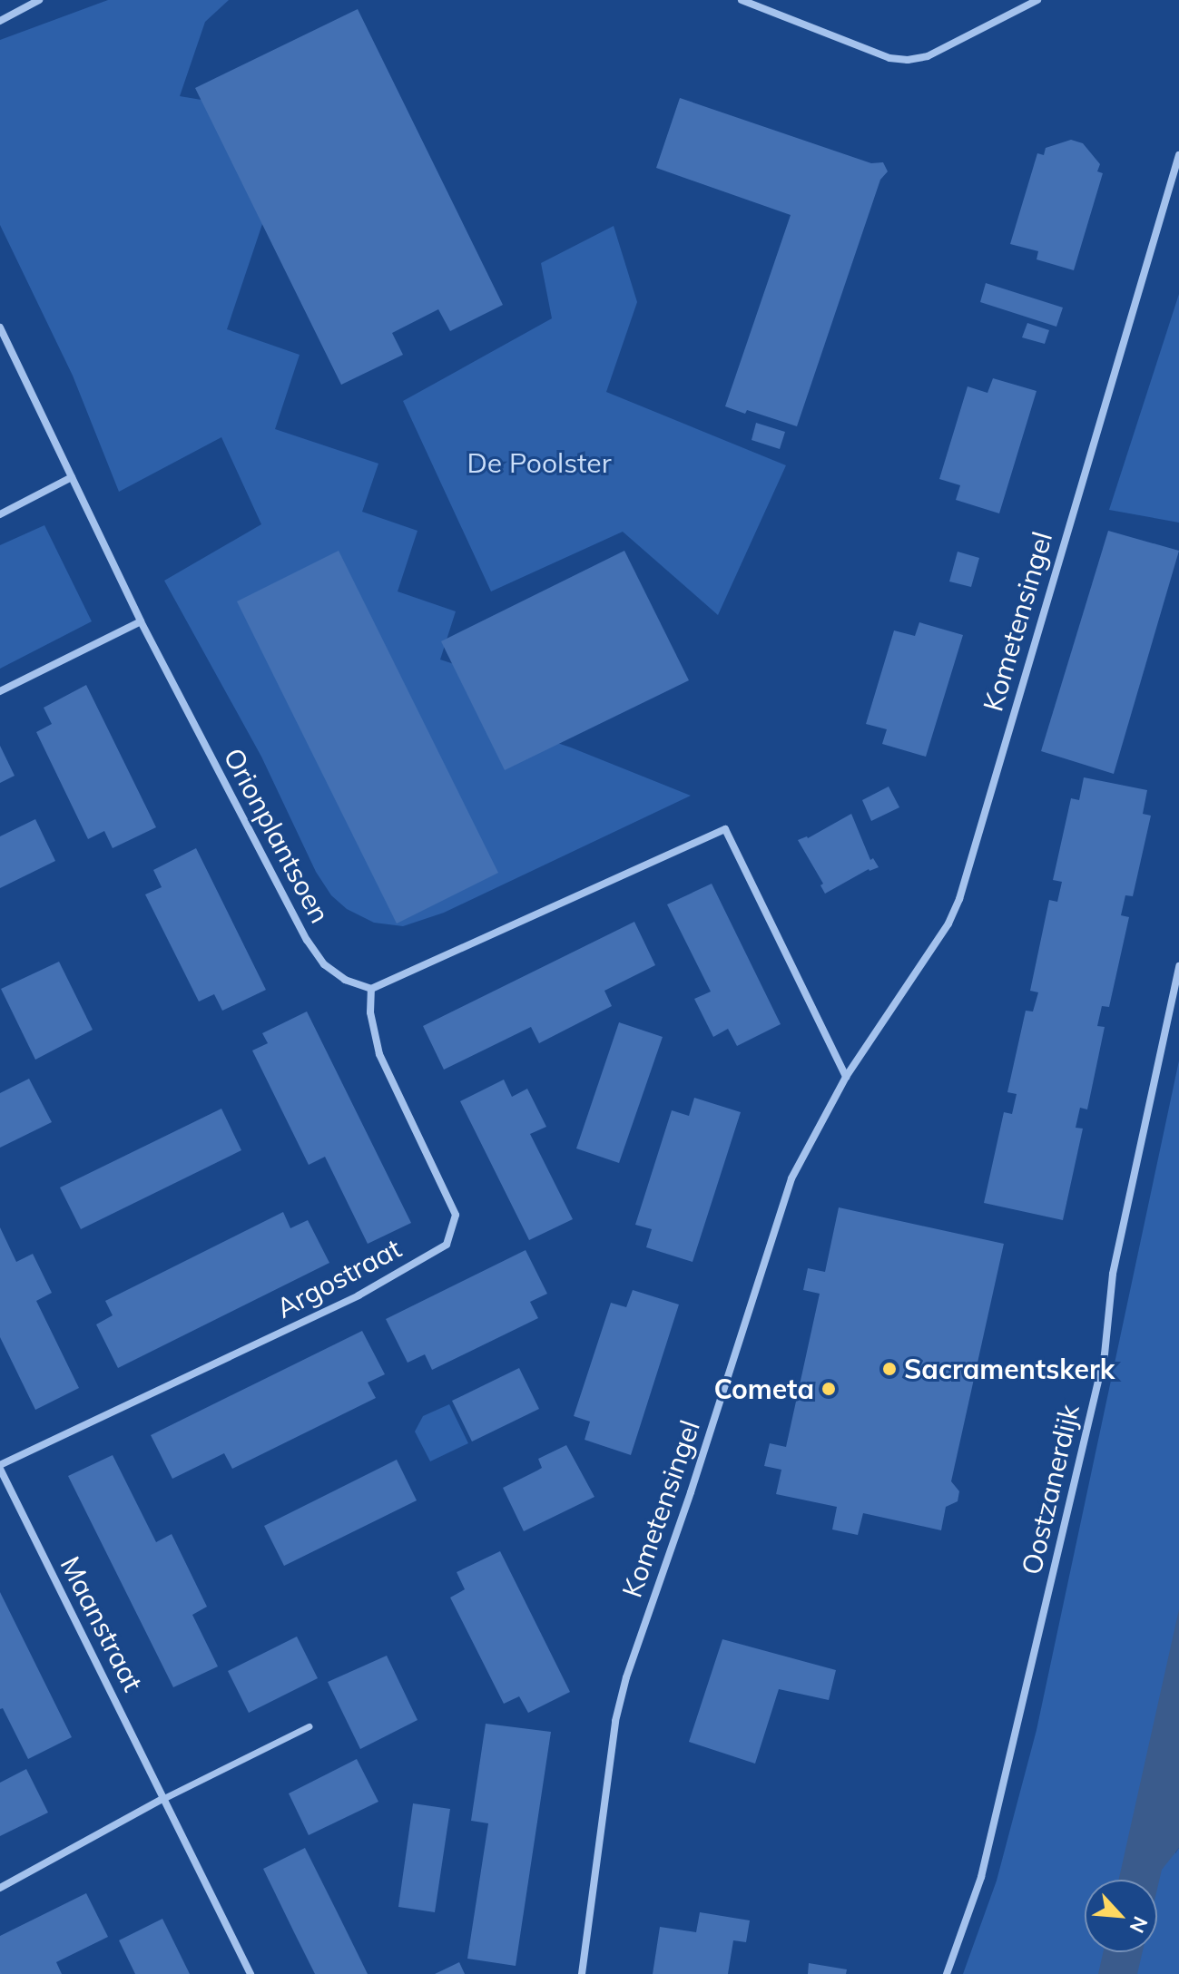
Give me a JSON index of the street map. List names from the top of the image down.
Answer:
{
  "streets": {
    "street": [
      "Kometensingel",
      "Orionplantsoen",
      "Argostraat",
      "Oostzanerdijk",
      "Maanstraat"
    ]
  },
  "crossings": [
    ["Orionplantsoen", "Argostraat"],
    ["Argostraat", "Maanstraat"]
  ],
  "parks": ["De Poolster"],
  "places": ["Sacramentskerk", "Cometa"],
  "north": "bottom right"
}
